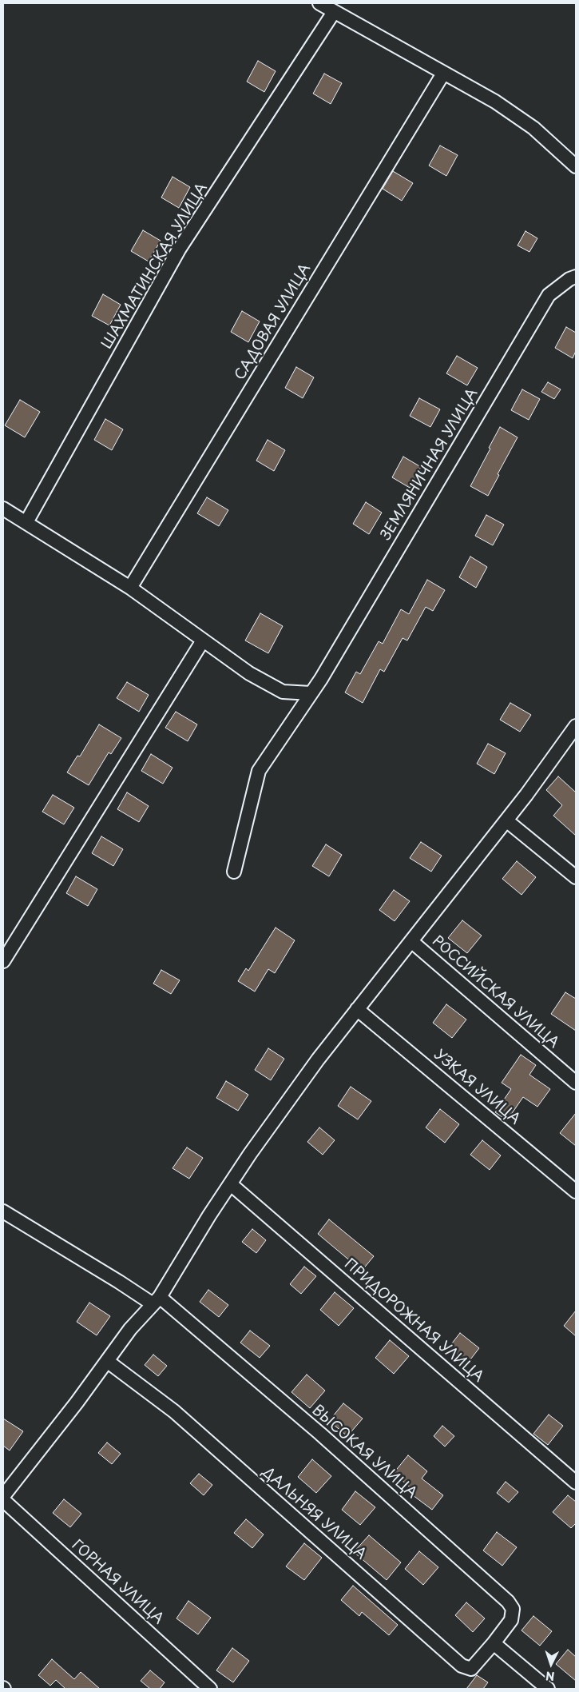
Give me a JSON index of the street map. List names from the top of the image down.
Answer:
{
  "streets": {
    "street": [
      "ШАХМАТИНСКАЯ УЛИЦА",
      "САДОВАЯ УЛИЦА",
      "ЗЕМЛЯНИЧНАЯ УЛИЦА",
      "РОССИЙСКАЯ УЛИЦА",
      "УЗКАЯ УЛИЦА",
      "ПРИДОРОЖНАЯ УЛИЦА",
      "ВЫСОКАЯ УЛИЦА",
      "ДАЛЬНЯЯ УЛИЦА",
      "ГОРНАЯ УЛИЦА"
    ]
  },
  "crossings": [
    ["ВЫСОКАЯ УЛИЦА", "ДАЛЬНЯЯ УЛИЦА"]
  ],
  "north": "bottom"
}
